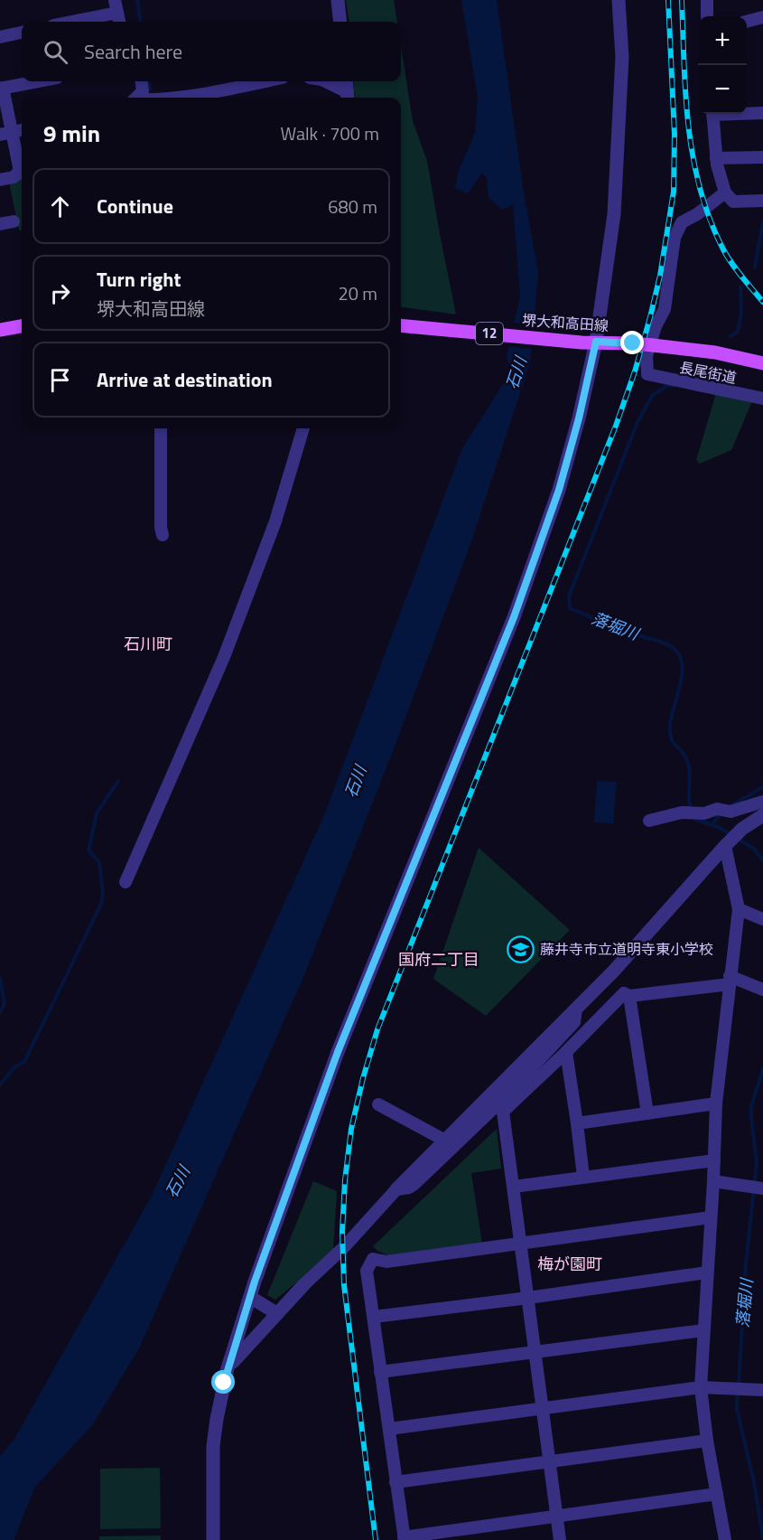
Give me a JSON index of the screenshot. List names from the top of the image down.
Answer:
{
  "streets": {
    "main road": ["堺大和高田線", "12"],
    "street": ["長尾街道"]
  },
  "districts": ["石川町", "国府二丁目", "梅が園町"],
  "water": ["石川", "落堀川"],
  "places": {
    "school or university": ["藤井寺市立道明寺東小学校"]
  },
  "page": {
    "map_buttons": ["+", "−"],
    "search": "Search here",
    "heading": ["9 min", "Walk · 700 m"],
    "list": [
      ["Continue", "680 m"],
      ["Turn right", "堺大和高田線", "20 m"],
      "Arrive at destination"
    ]
  }
}
